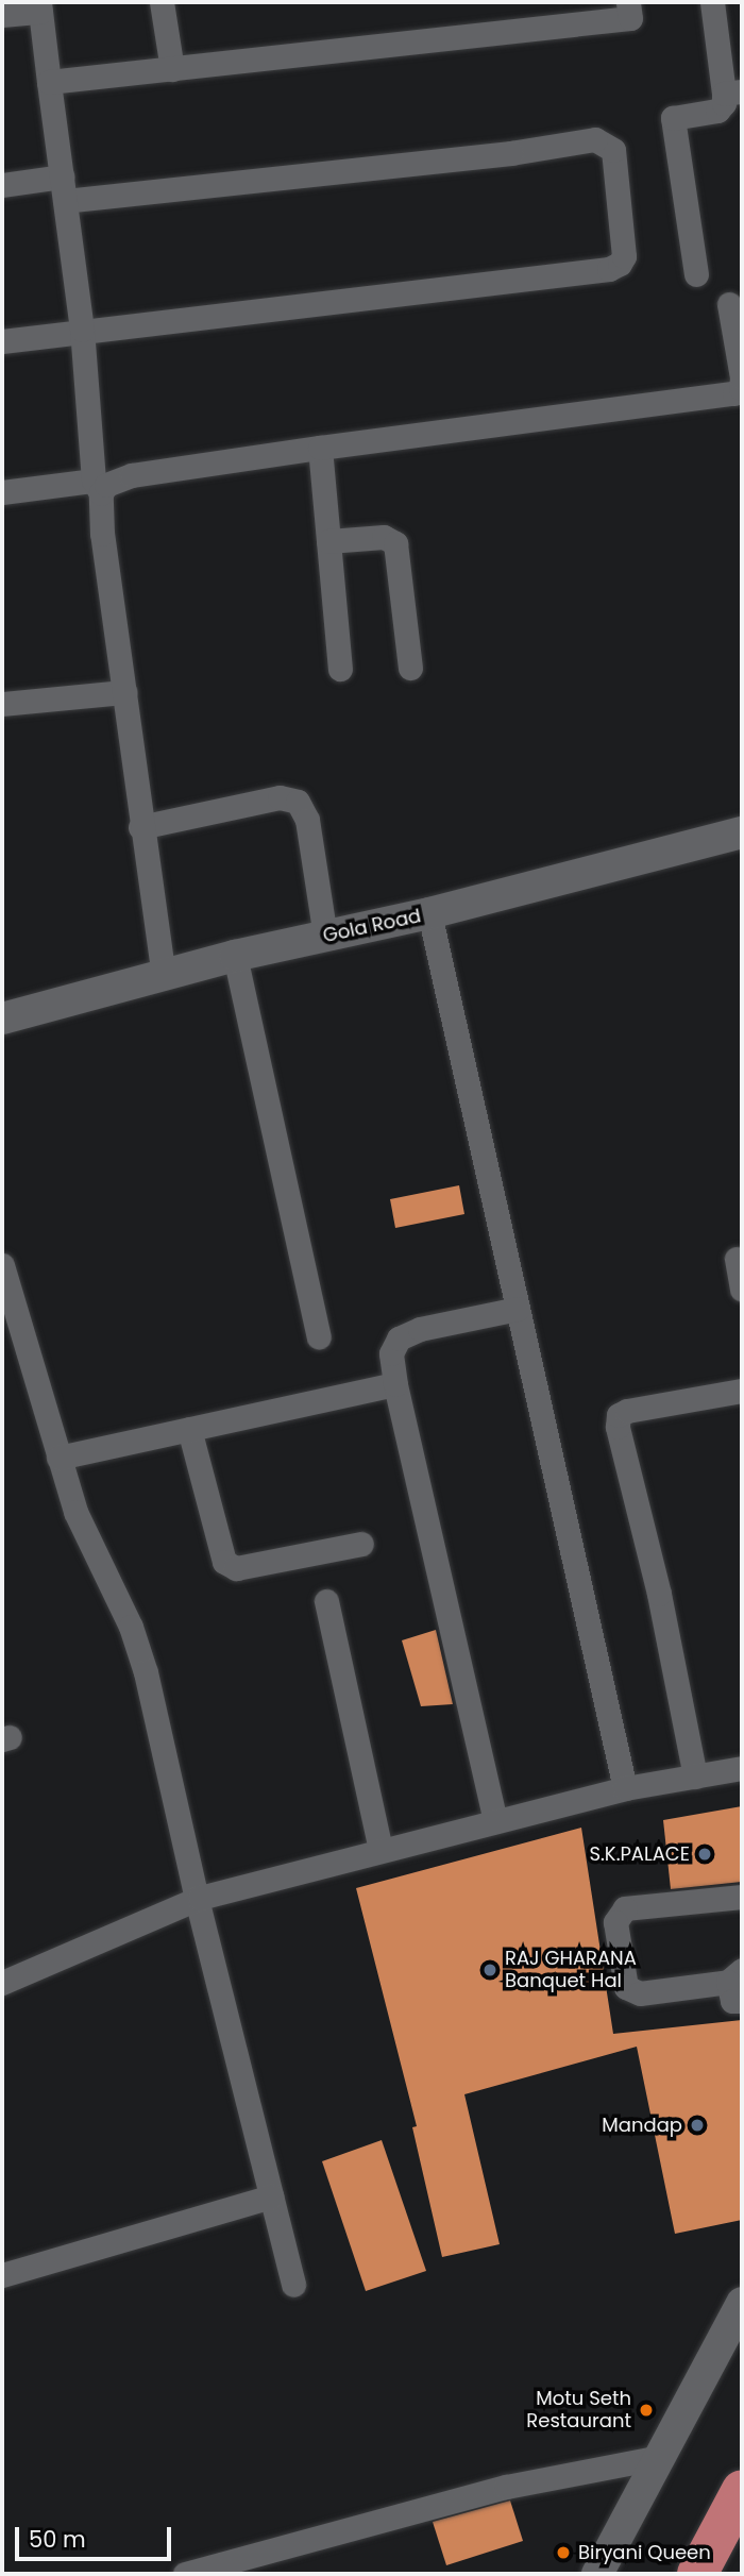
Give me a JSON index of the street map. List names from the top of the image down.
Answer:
{
  "streets": {
    "street": ["Gola Road"]
  },
  "places": [
    "S.K.PALACE",
    "RAJ GHARANA Banquet Hal",
    "Mandap",
    "Motu Seth Restaurant",
    "Biryani Queen"
  ],
  "scale_bar": "50 m"
}
